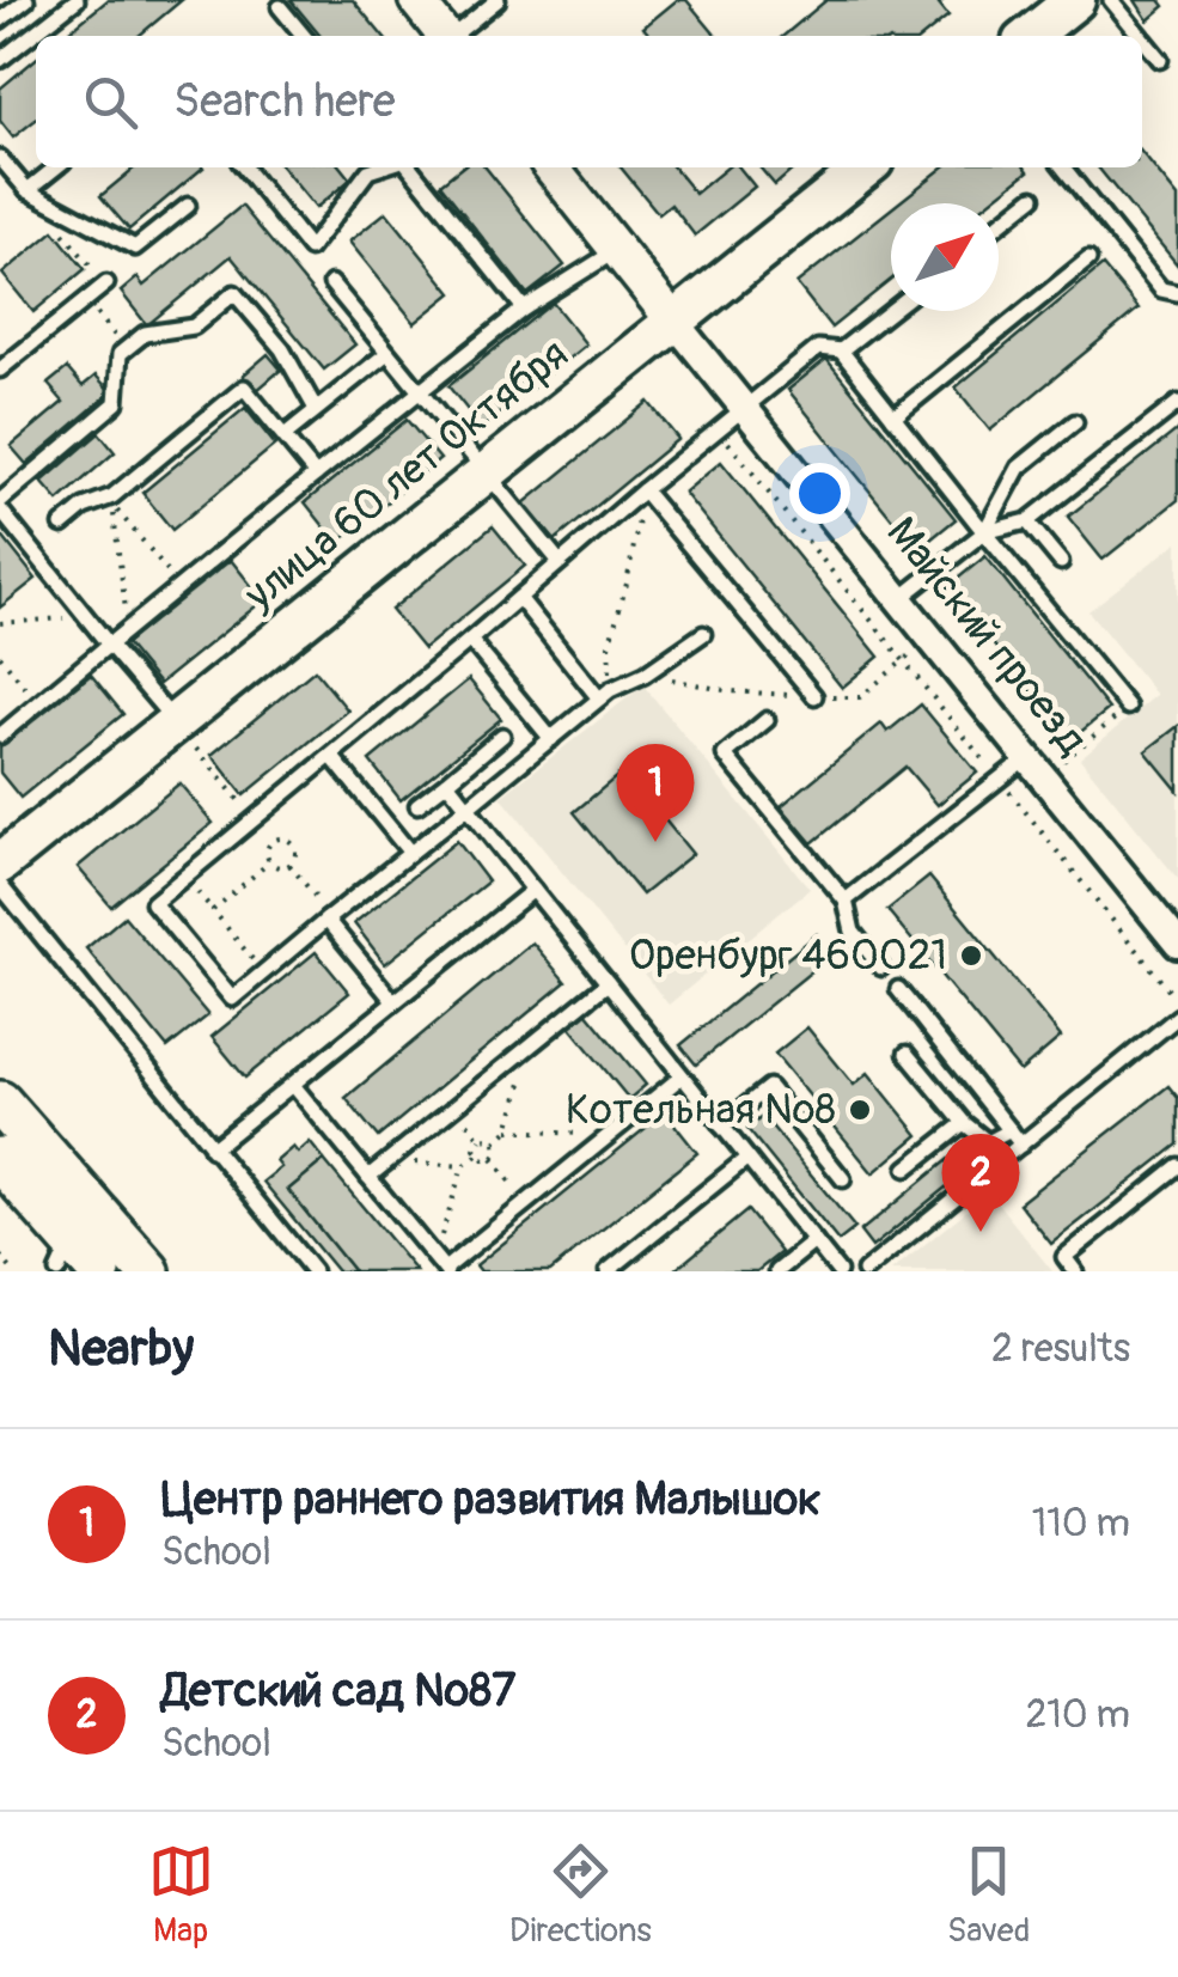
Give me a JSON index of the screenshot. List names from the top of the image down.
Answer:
{
  "streets": {
    "main road": ["улица 60 лет Октября"],
    "street": ["Майский проезд"]
  },
  "crossings": [
    ["улица 60 лет Октября", "Майский проезд"]
  ],
  "places": ["Оренбург 460021", "Котельная №8"],
  "north": "top right",
  "page": {
    "search": "Search here",
    "pins": ["1", "2"],
    "heading": ["Nearby", "2 results"],
    "list": [
      {
        "mark": "1",
        "name": "Центр раннего развития Малышок",
        "note": "School",
        "value": "110 m"
      },
      {
        "mark": "2",
        "name": "Детский сад №87",
        "note": "School",
        "value": "210 m"
      }
    ],
    "nav": ["Map", "Directions", "Saved"]
  }
}
